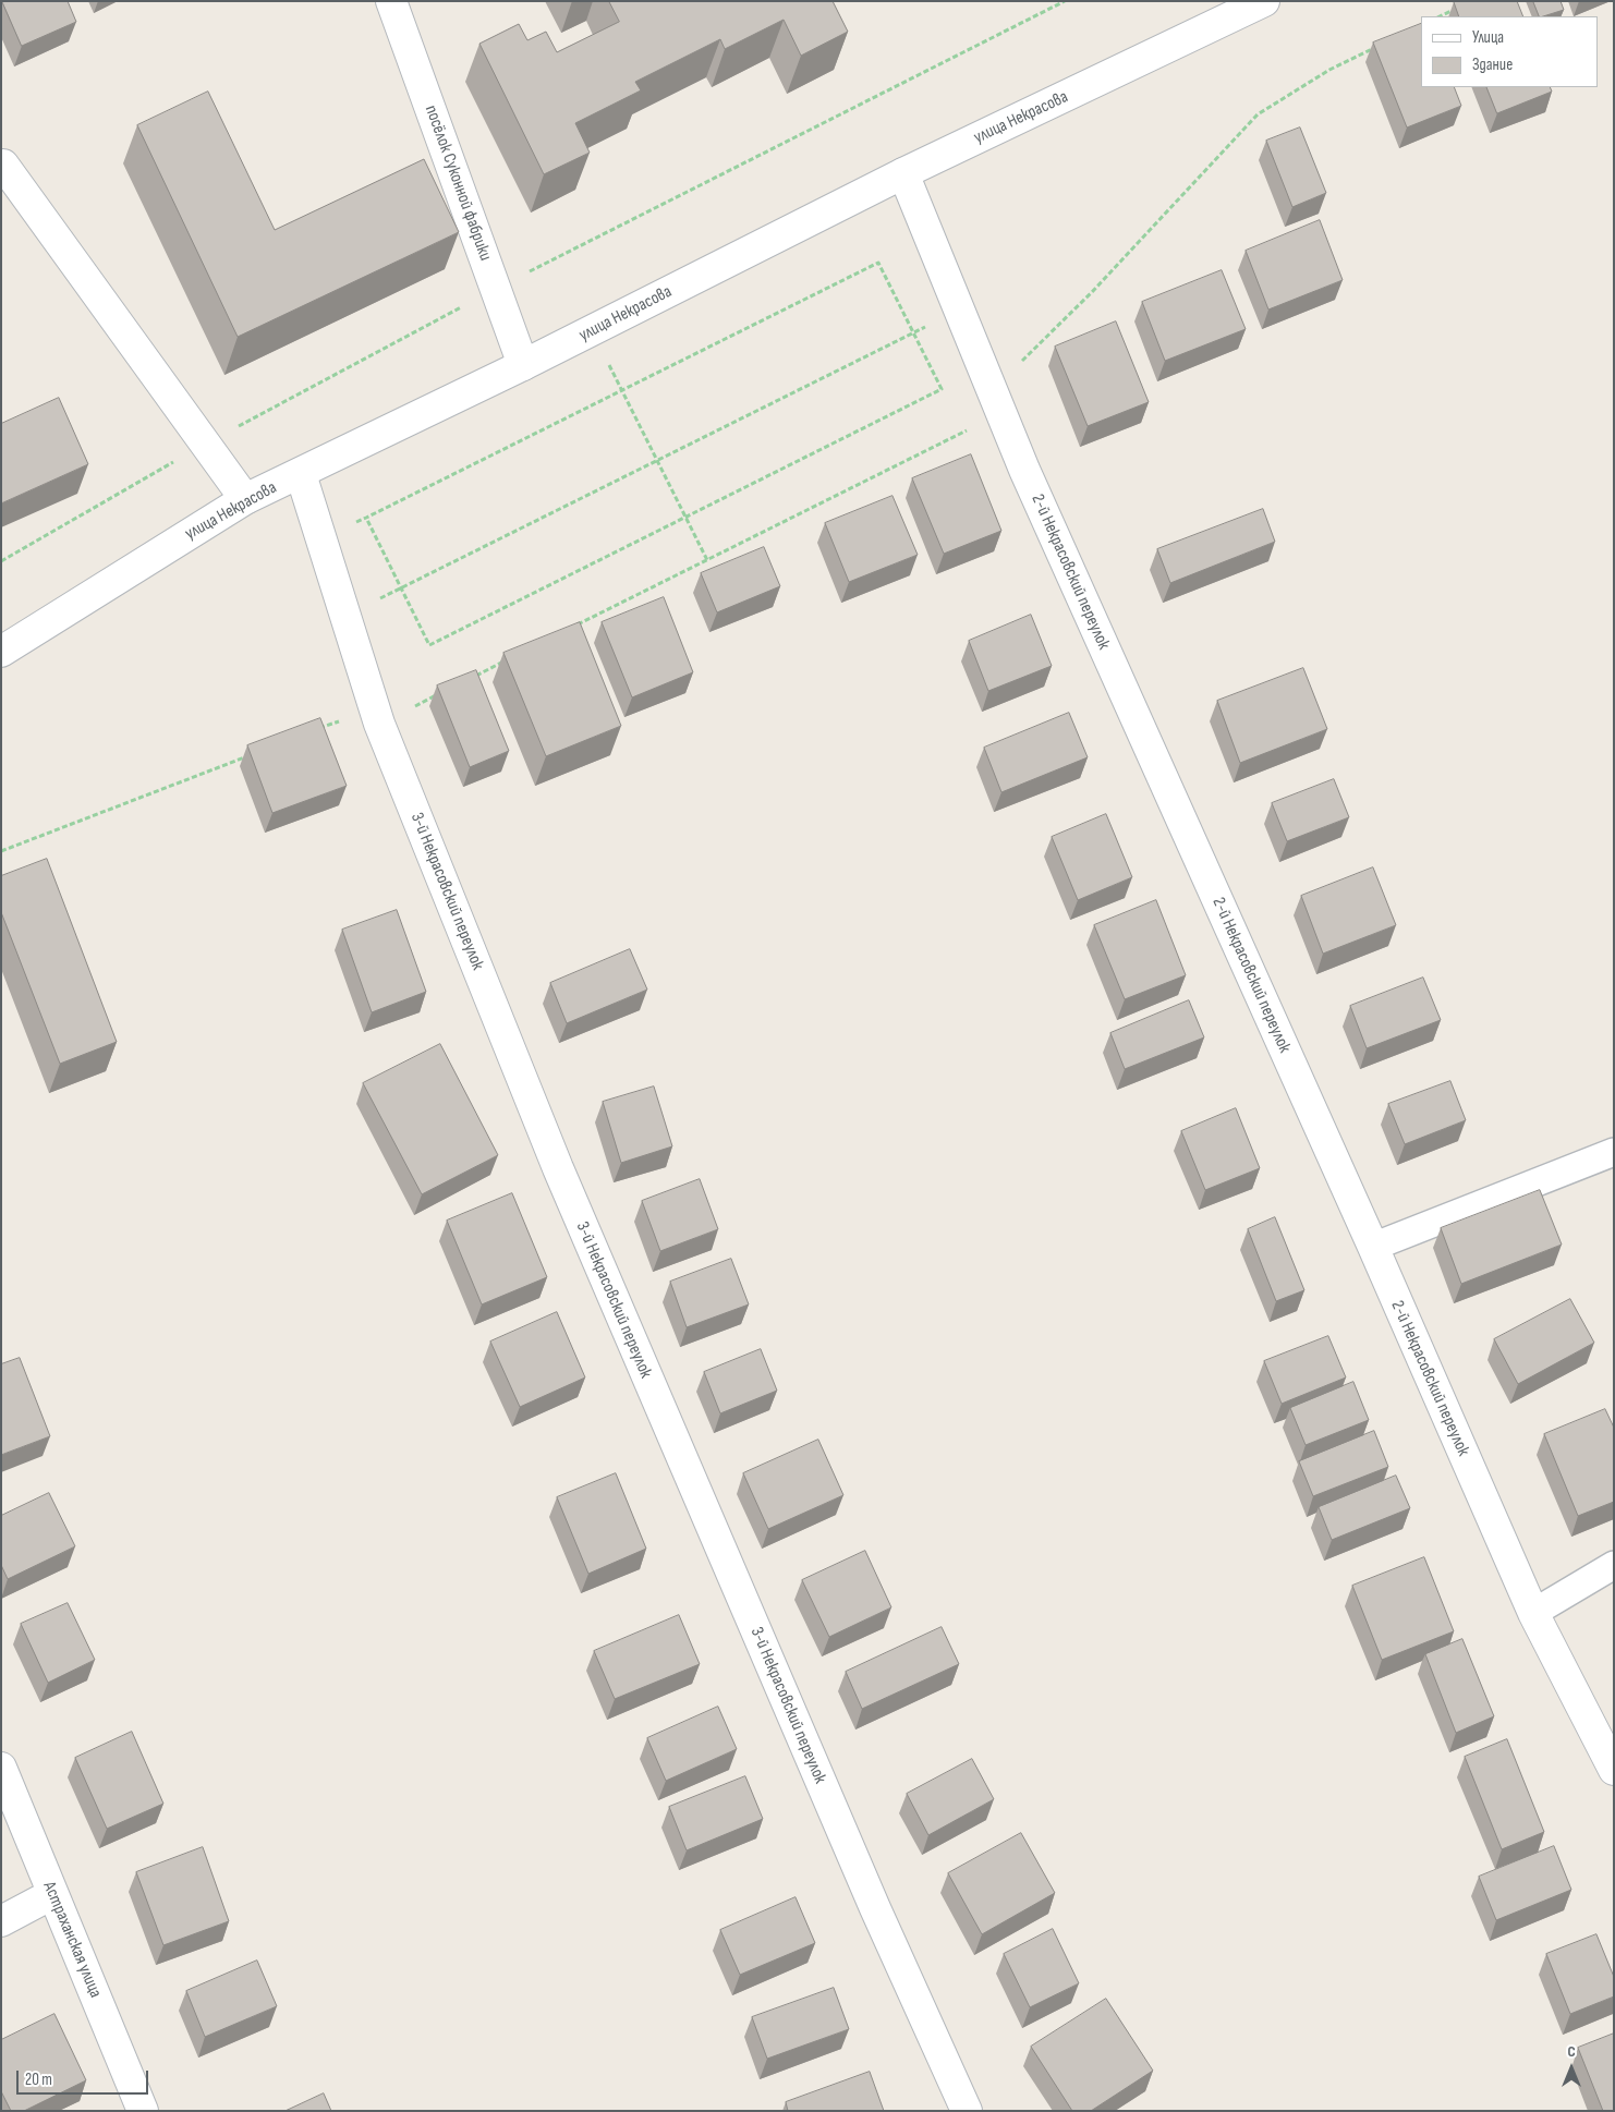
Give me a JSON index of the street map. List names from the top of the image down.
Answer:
{
  "streets": {
    "street": [
      "улица Некрасова",
      "посёлок Суконной фабрики",
      "2-й Некрасовский переулок",
      "3-й Некрасовский переулок",
      "Астраханская улица"
    ]
  },
  "crossings": [
    ["улица Некрасова", "посёлок Суконной фабрики"],
    ["улица Некрасова", "2-й Некрасовский переулок"],
    ["улица Некрасова", "3-й Некрасовский переулок"]
  ],
  "legend": ["Улица", "Здание"],
  "scale_bar": "20 m",
  "north": "top"
}
